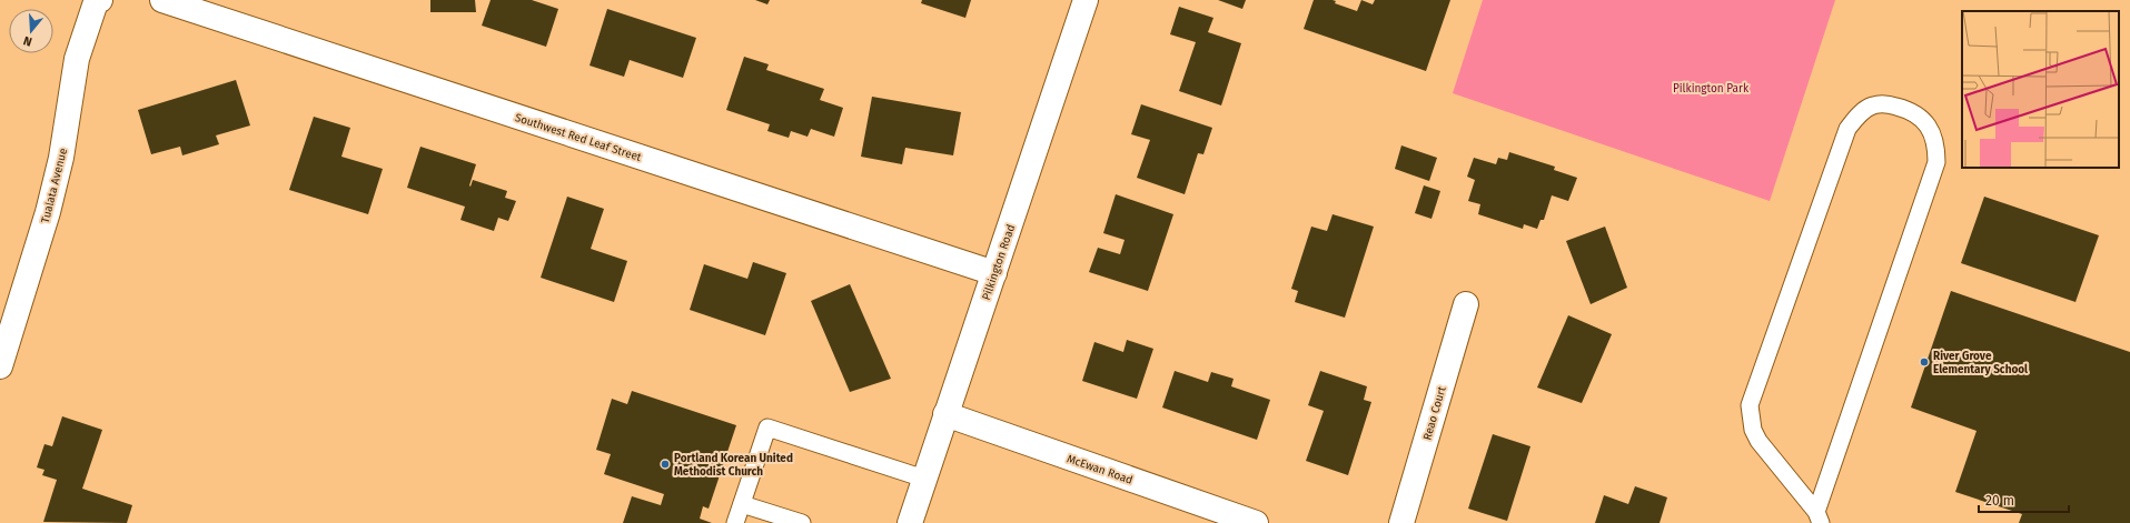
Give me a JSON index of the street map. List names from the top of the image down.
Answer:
{
  "streets": {
    "street": [
      "Southwest Red Leaf Street",
      "Tualata Avenue",
      "Pilkington Road",
      "Reao Court",
      "McEwan Road"
    ]
  },
  "crossings": [
    ["Southwest Red Leaf Street", "Pilkington Road"],
    ["Pilkington Road", "McEwan Road"]
  ],
  "parks": ["Pilkington Park"],
  "places": ["River Grove Elementary School", "Portland Korean United Methodist Church"],
  "scale_bar": "20 m",
  "north": "bottom"
}
